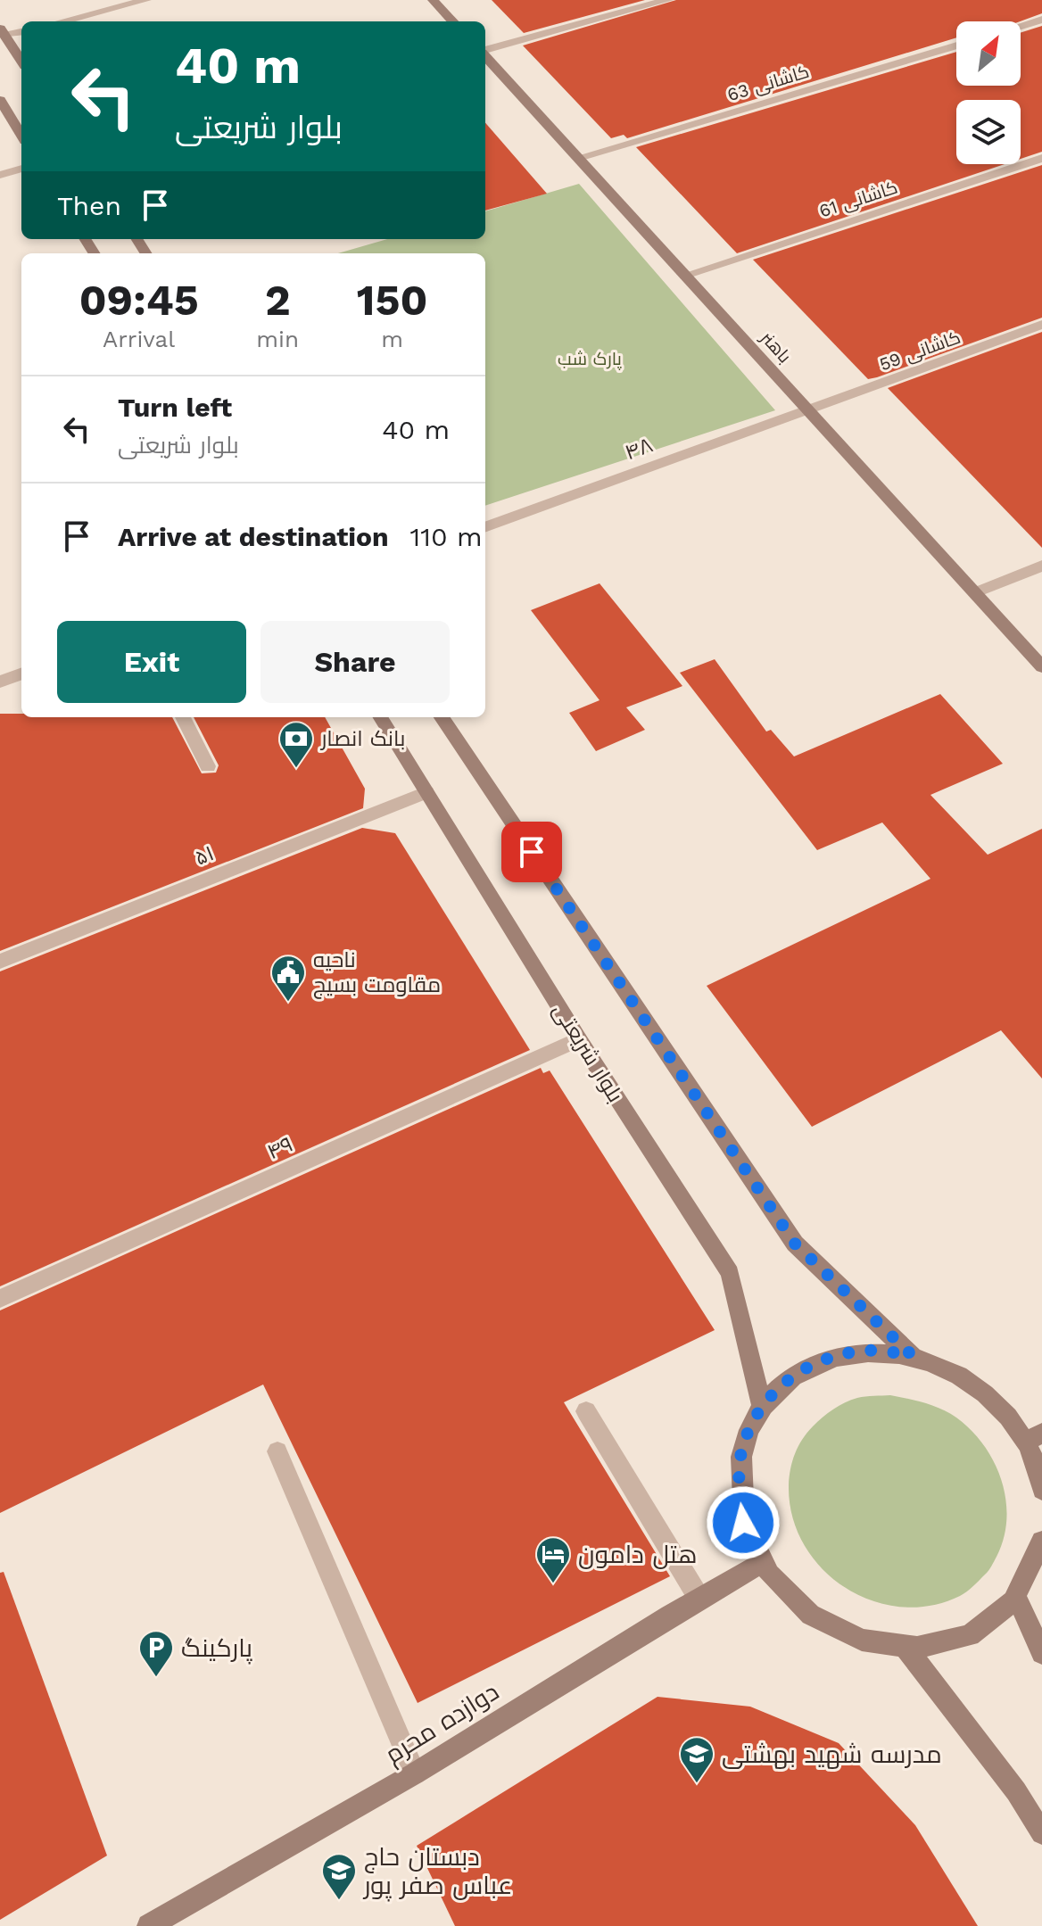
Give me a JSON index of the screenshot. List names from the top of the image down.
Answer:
{
  "streets": {
    "main road": ["باهنر", "بلوار شریعتی", "دوازده محرم"],
    "street": [
      "کاشانی 63",
      "کاشانی 61",
      "کاشانی 59",
      "۴۸",
      "۵۱",
      "۴۹"
    ]
  },
  "crossings": [
    ["کاشانی 63", "باهنر"],
    ["کاشانی 61", "باهنر"],
    ["باهنر", "کاشانی 59"],
    ["باهنر", "۴۸"],
    ["کاشانی 59", "۴۸"],
    ["۵۱", "بلوار شریعتی"],
    ["بلوار شریعتی", "۴۹"]
  ],
  "parks": ["پارک شب"],
  "places": {
    "bank": ["بانک انصار"],
    "public building": ["ناحیه مقاومت بسیج"],
    "hotel": ["هتل دامون"],
    "parking": ["پارکینگ"],
    "school or university": ["مدرسه شهید بهشتی", "دبستان حاج عباس صفر پور"]
  },
  "north": "top right",
  "page": {
    "turn": ["40 m", "بلوار شریعتی"],
    "then": "Then",
    "eta": [
      "09:45",
      "Arrival",
      "2",
      "min",
      "150",
      "m"
    ],
    "list": [
      {
        "name": "Turn left",
        "note": "بلوار شریعتی",
        "value": "40 m"
      },
      {
        "name": "Arrive at destination",
        "value": "110 m"
      }
    ],
    "buttons": ["Exit", "Share"]
  }
}
